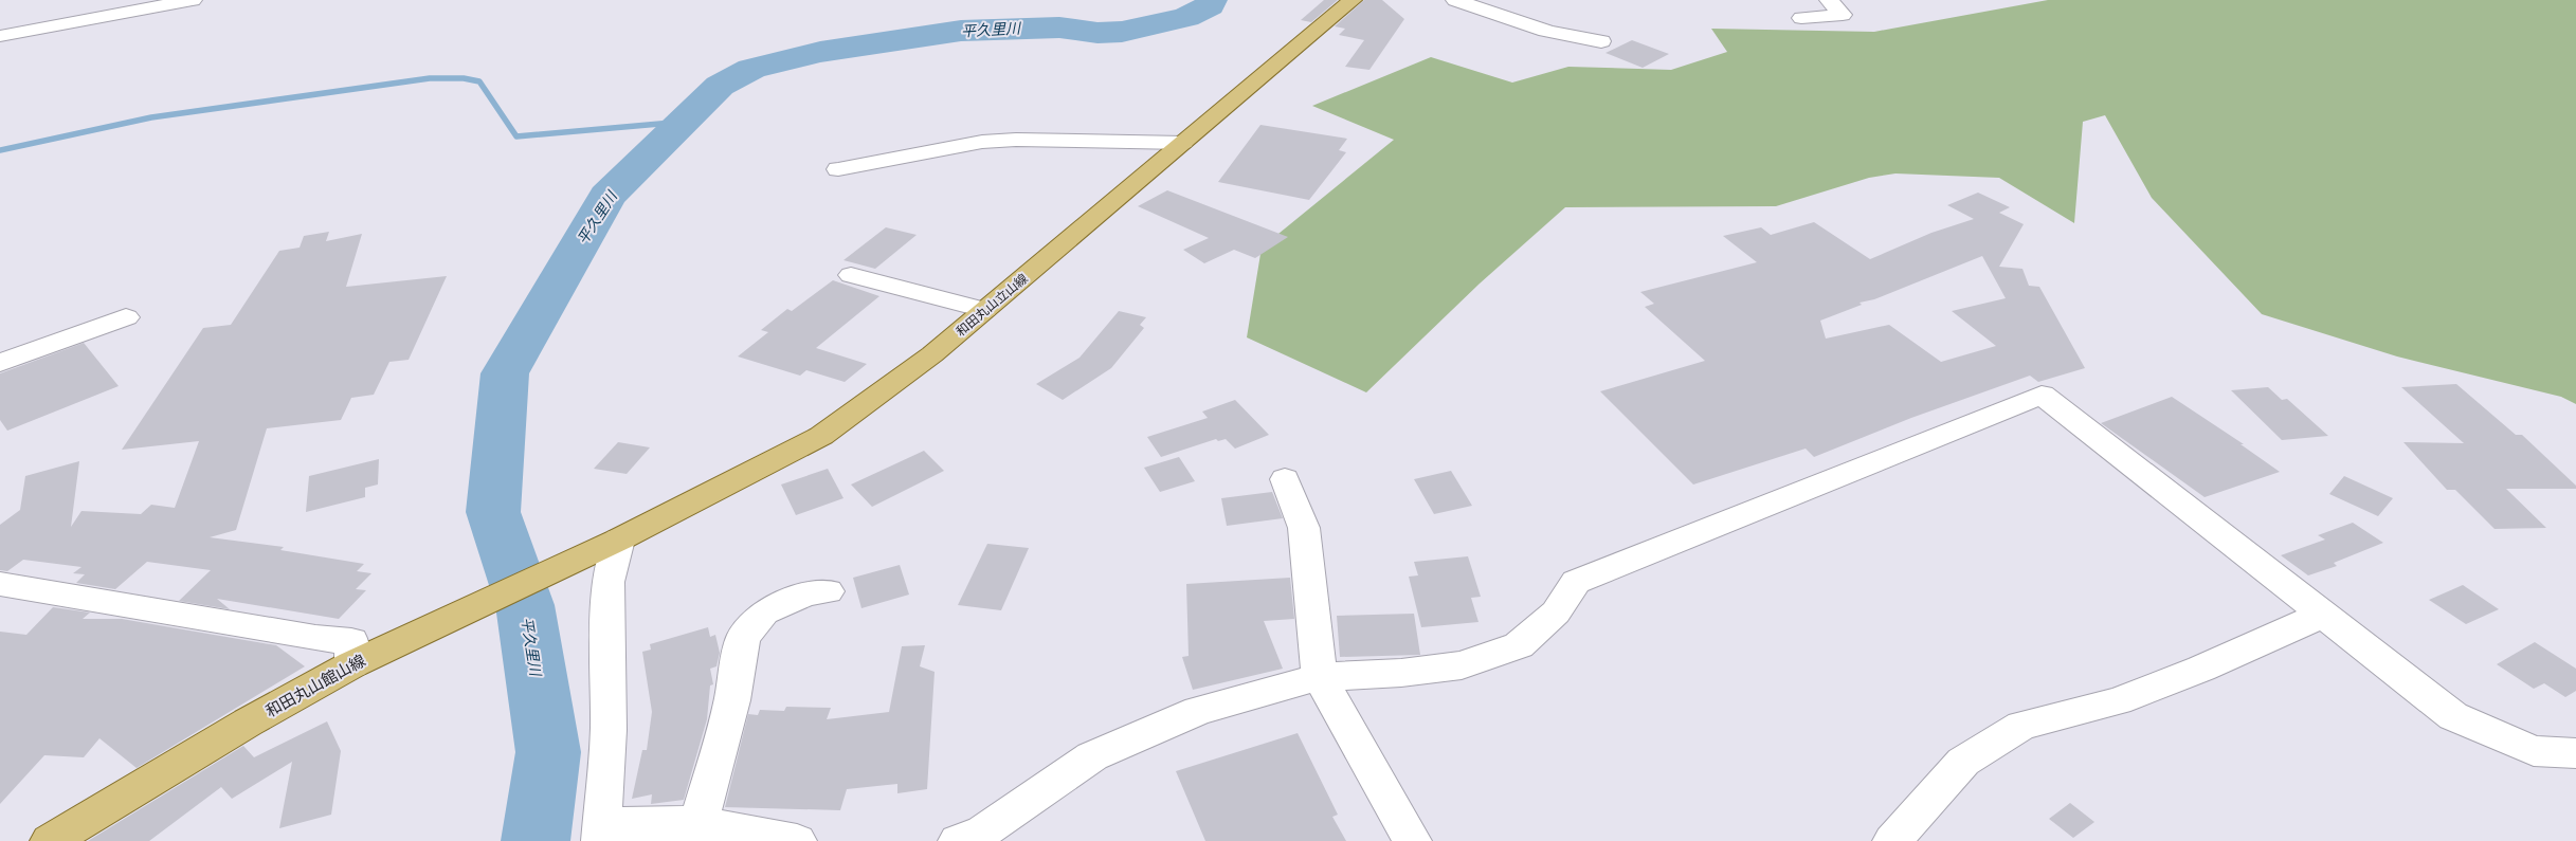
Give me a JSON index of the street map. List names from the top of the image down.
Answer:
{
  "streets": {
    "main road": ["和田丸山立山線", "和田丸山館山線"]
  },
  "crossings": [
    ["和田丸山立山線", "和田丸山館山線"]
  ],
  "water": ["平久里川"]
}
